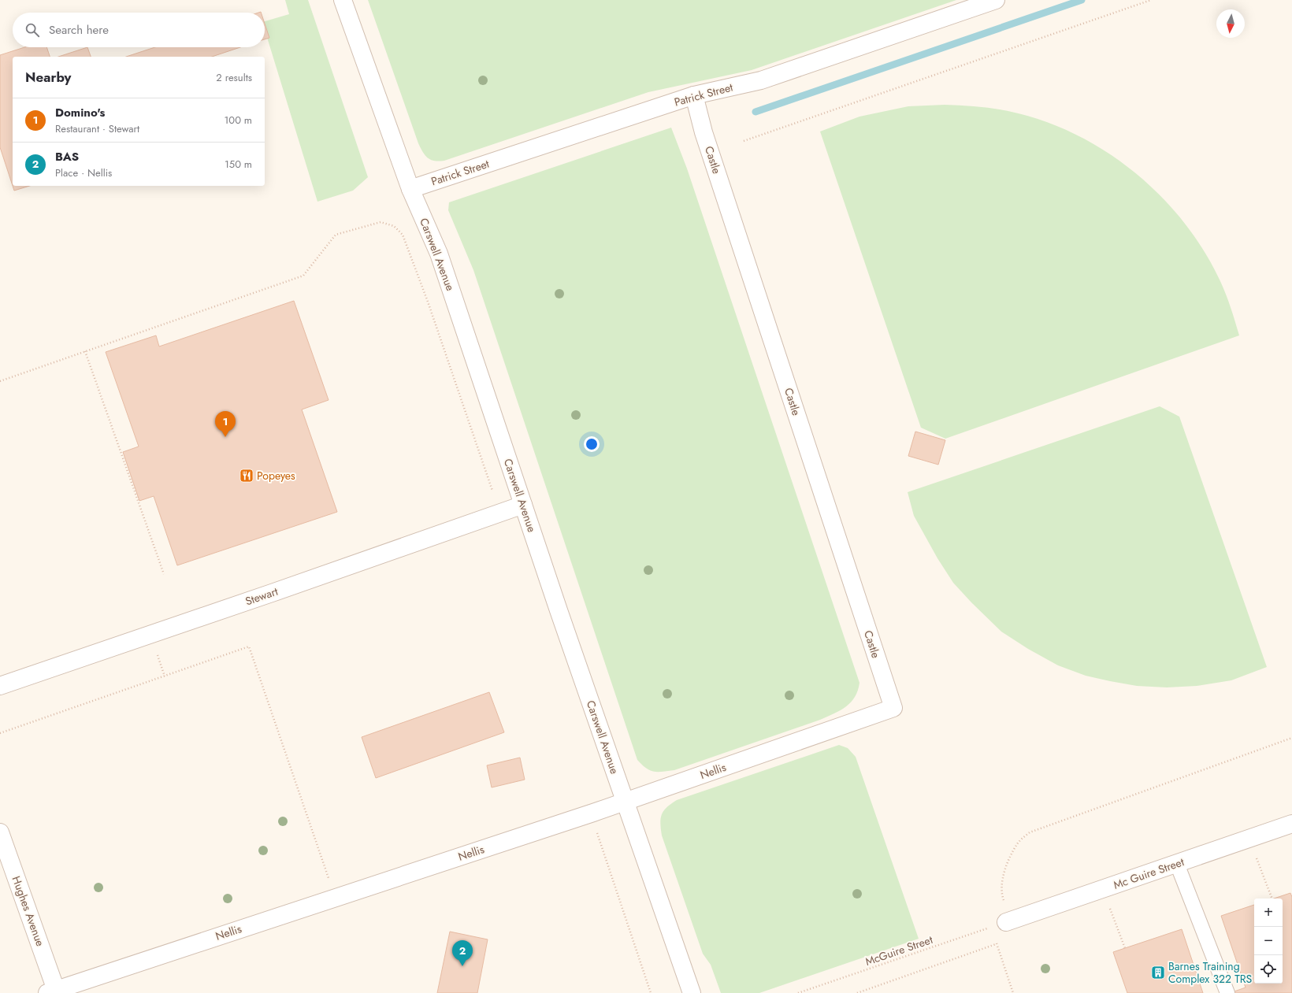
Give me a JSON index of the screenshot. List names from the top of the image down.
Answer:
{
  "streets": {
    "street": [
      "Patrick Street",
      "Castle",
      "Carswell Avenue",
      "Stewart",
      "Nellis",
      "Mc Guire Street",
      "Hughes Avenue"
    ],
    "path": ["McGuire Street"]
  },
  "crossings": [
    ["Patrick Street", "Castle"],
    ["Patrick Street", "Carswell Avenue"],
    ["Castle", "Nellis"],
    ["Carswell Avenue", "Stewart"],
    ["Carswell Avenue", "Nellis"],
    ["Nellis", "Hughes Avenue"],
    ["Mc Guire Street", "McGuire Street"]
  ],
  "places": {
    "restaurant": ["Popeyes"],
    "building": ["Barnes Training Complex 322 TRS"]
  },
  "north": "bottom",
  "page": {
    "search": "Search here",
    "heading": ["Nearby", "2 results"],
    "list": [
      {
        "mark": "1",
        "name": "Domino's",
        "note": "Restaurant · Stewart",
        "value": "100 m"
      },
      {
        "mark": "2",
        "name": "BAS",
        "note": "Place · Nellis",
        "value": "150 m"
      }
    ],
    "pins": ["1", "2"],
    "map_buttons": ["+", "−"]
  }
}
